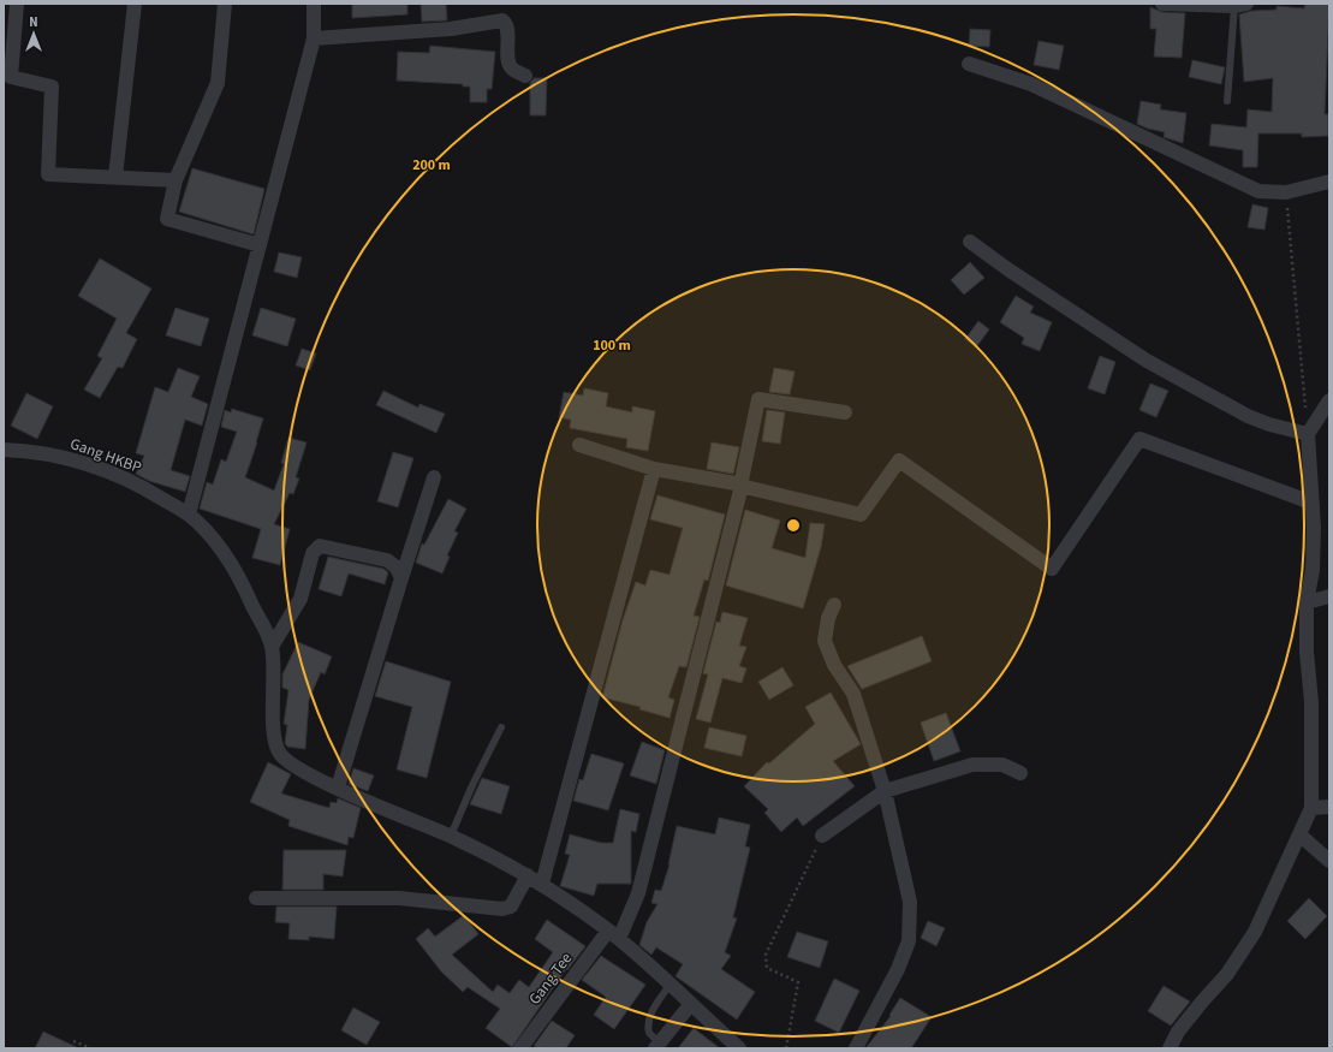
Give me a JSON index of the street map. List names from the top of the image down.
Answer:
{
  "streets": {
    "street": ["Gang HKBP", "Gang Tee"]
  },
  "north": "top",
  "rings": ["200 m", "100 m"]
}
